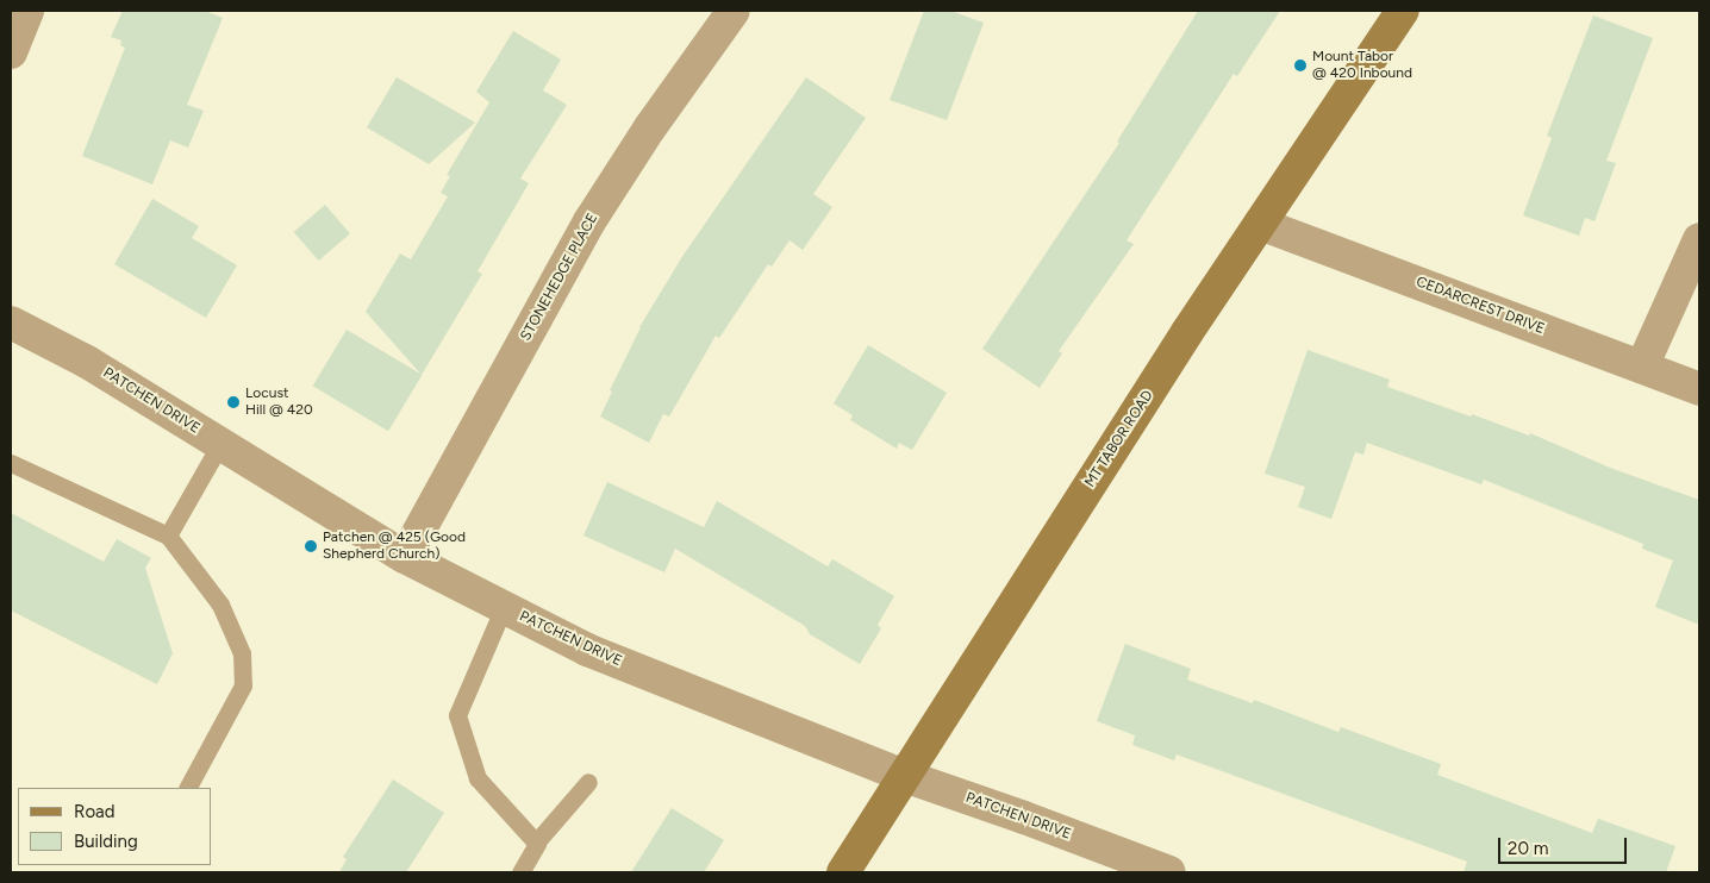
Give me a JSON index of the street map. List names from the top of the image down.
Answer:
{
  "streets": {
    "street": [
      "STONEHEDGE PLACE",
      "CEDARCREST DRIVE",
      "PATCHEN DRIVE",
      "MT TABOR ROAD"
    ]
  },
  "crossings": [
    ["STONEHEDGE PLACE", "PATCHEN DRIVE"],
    ["CEDARCREST DRIVE", "MT TABOR ROAD"],
    ["PATCHEN DRIVE", "MT TABOR ROAD"]
  ],
  "places": ["Mount Tabor @ 420 Inbound", "Locust Hill @ 420", "Patchen @ 425 (Good Shepherd Church)"],
  "legend": ["Road", "Building"],
  "scale_bar": "20 m"
}
